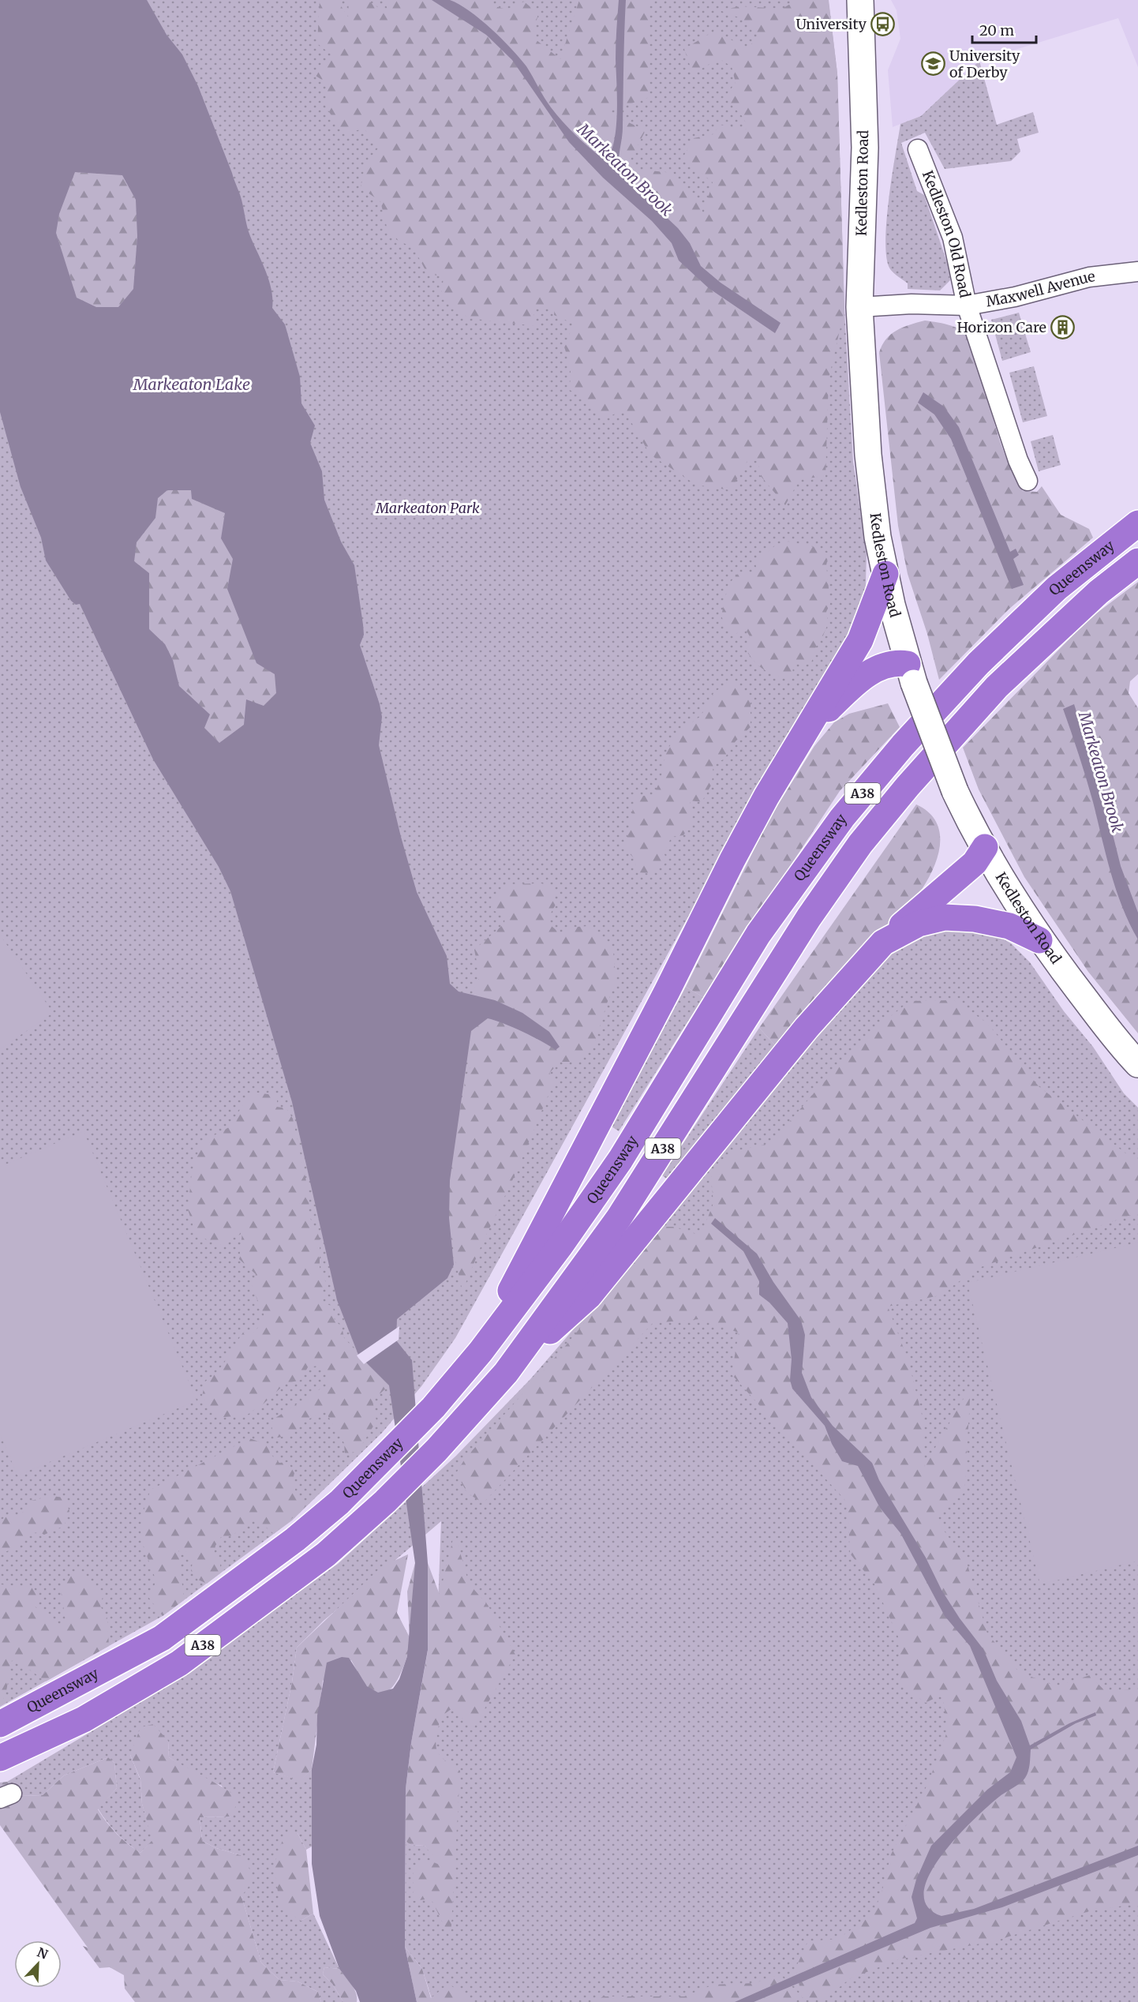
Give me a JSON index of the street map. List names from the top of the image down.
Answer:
{
  "streets": {
    "highway": ["Queensway", "A38"],
    "street": ["Kedleston Road", "Kedleston Old Road", "Maxwell Avenue"]
  },
  "crossings": [
    ["Kedleston Road", "Maxwell Avenue"],
    ["Kedleston Old Road", "Maxwell Avenue"]
  ],
  "water": ["Markeaton Brook", "Markeaton Lake"],
  "parks": ["Markeaton Park"],
  "places": {
    "bus stop": ["University"],
    "school or university": ["University of Derby"],
    "building": ["Horizon Care"]
  },
  "scale_bar": "20 m",
  "north": "top right"
}
